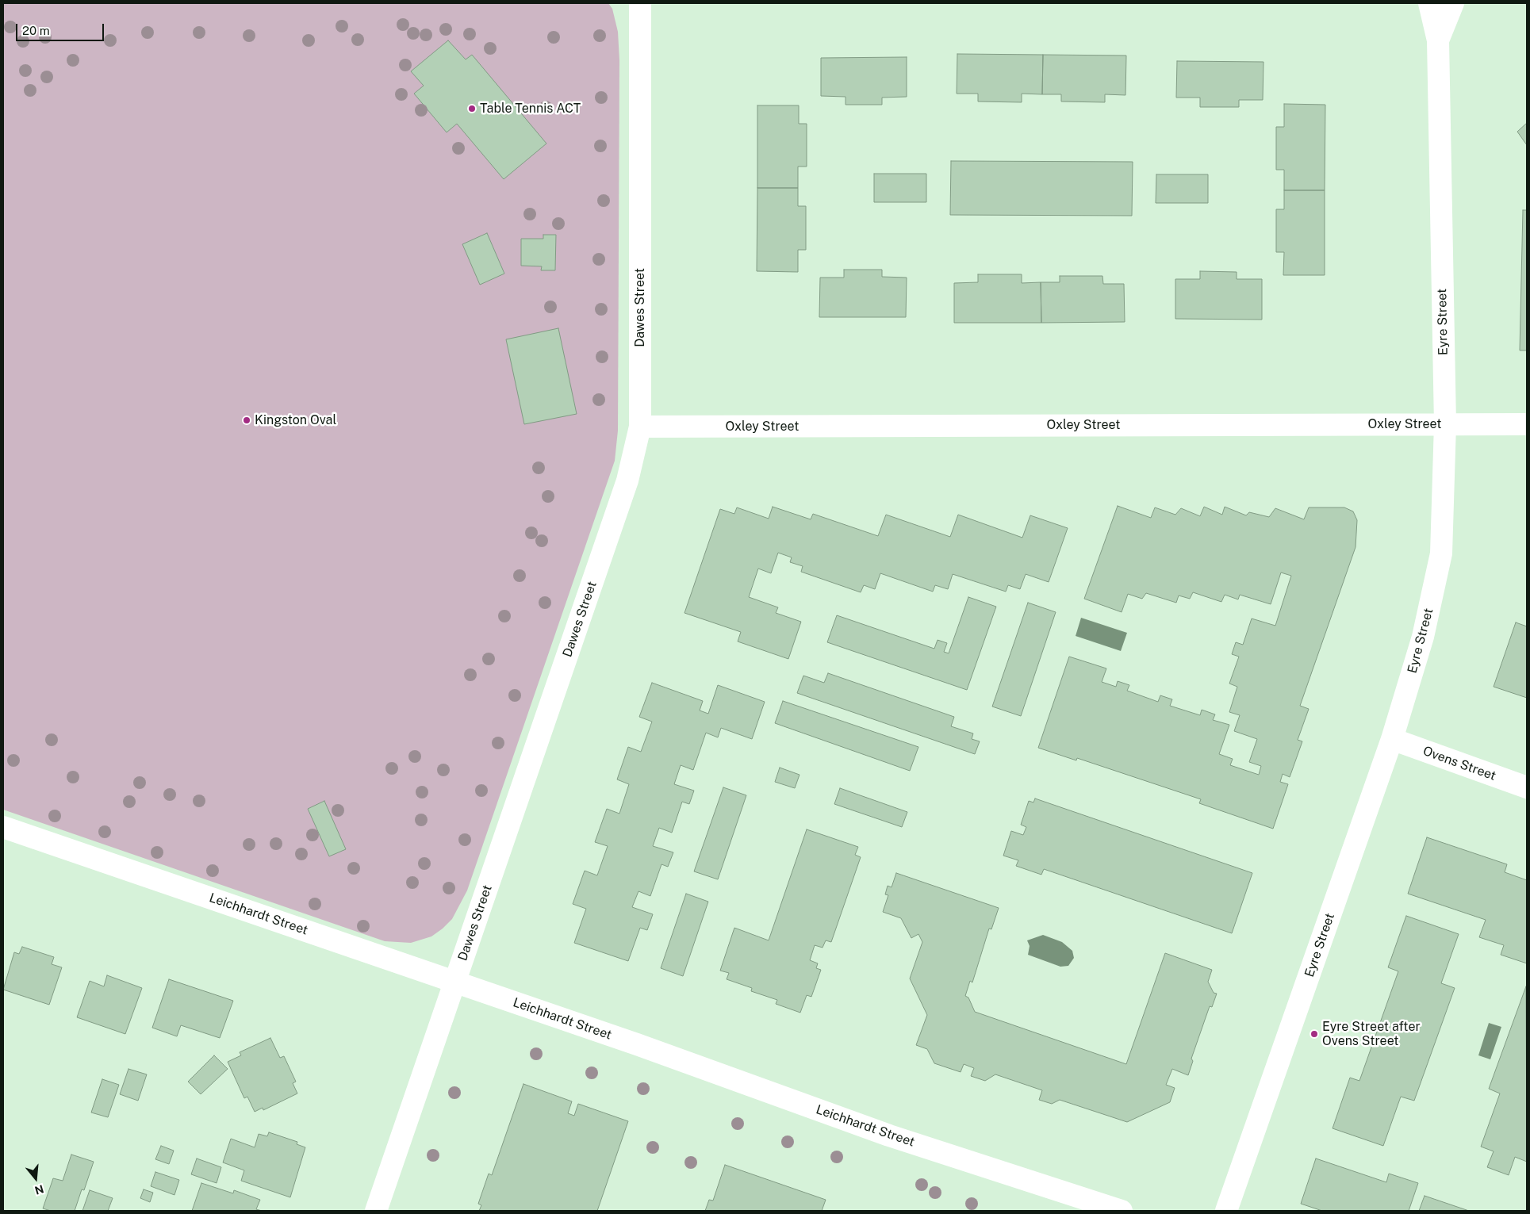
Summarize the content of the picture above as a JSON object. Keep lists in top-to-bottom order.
{
  "streets": {
    "street": [
      "Dawes Street",
      "Eyre Street",
      "Oxley Street",
      "Ovens Street",
      "Leichhardt Street"
    ]
  },
  "crossings": [
    ["Dawes Street", "Oxley Street"],
    ["Dawes Street", "Leichhardt Street"],
    ["Eyre Street", "Oxley Street"],
    ["Eyre Street", "Ovens Street"]
  ],
  "places": ["Table Tennis ACT", "Kingston Oval", "Eyre Street after Ovens Street"],
  "scale_bar": "20 m",
  "north": "bottom"
}
